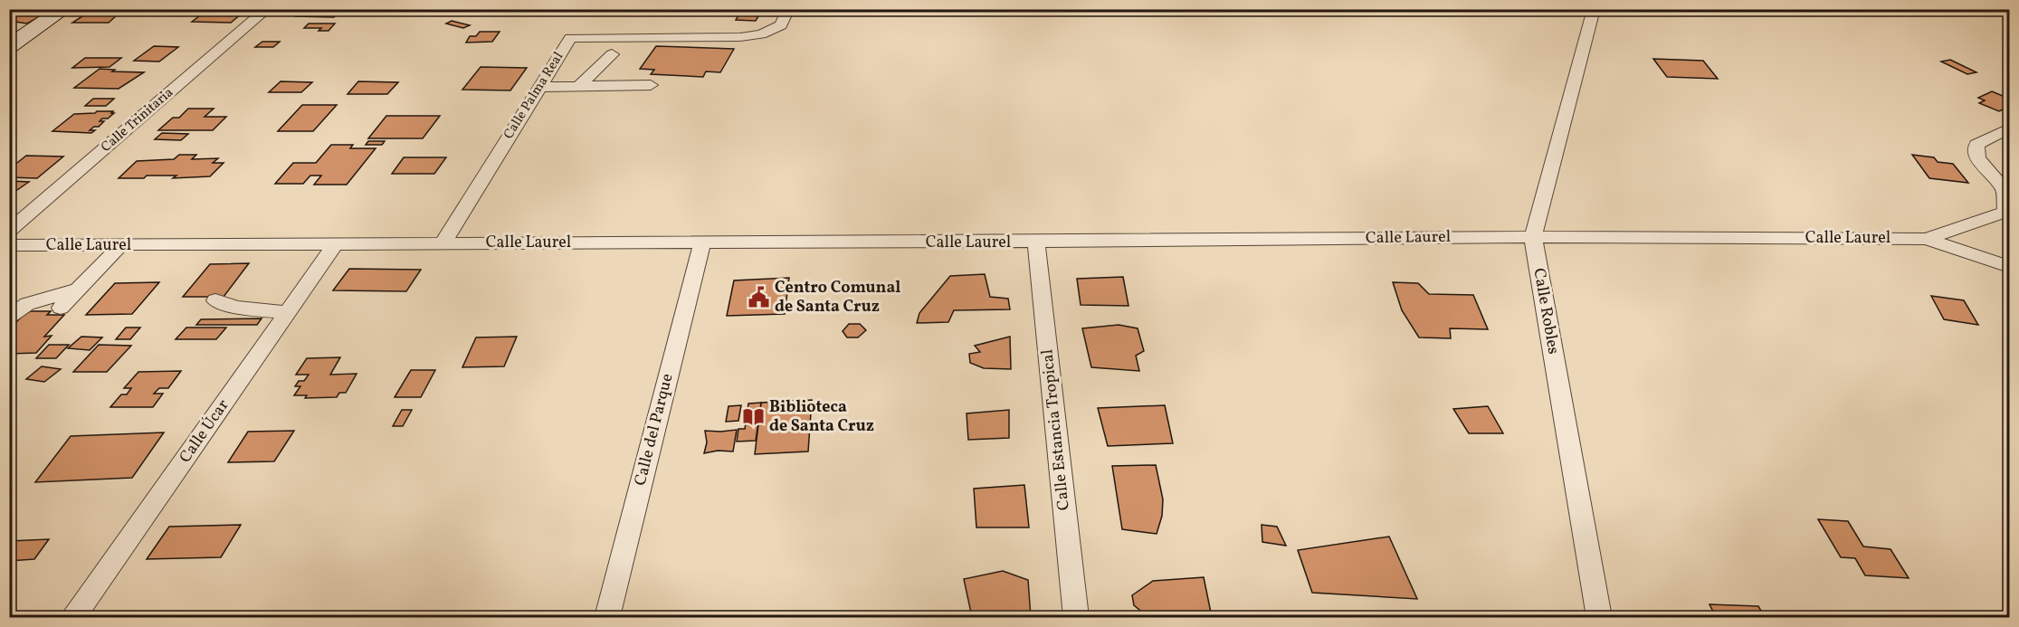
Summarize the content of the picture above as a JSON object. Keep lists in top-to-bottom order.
{
  "streets": {
    "street": [
      "Calle Palma Real",
      "Calle Trinitaria",
      "Calle Laurel",
      "Calle Robles",
      "Calle del Parque",
      "Calle Estancia Tropical",
      "Calle Úcar"
    ]
  },
  "crossings": [
    ["Calle Palma Real", "Calle Laurel"],
    ["Calle Laurel", "Calle Robles"],
    ["Calle Laurel", "Calle del Parque"],
    ["Calle Laurel", "Calle Estancia Tropical"],
    ["Calle Laurel", "Calle Úcar"]
  ],
  "places": {
    "public building": ["Centro Comunal de Santa Cruz"],
    "library": ["Biblioteca de Santa Cruz"]
  }
}
